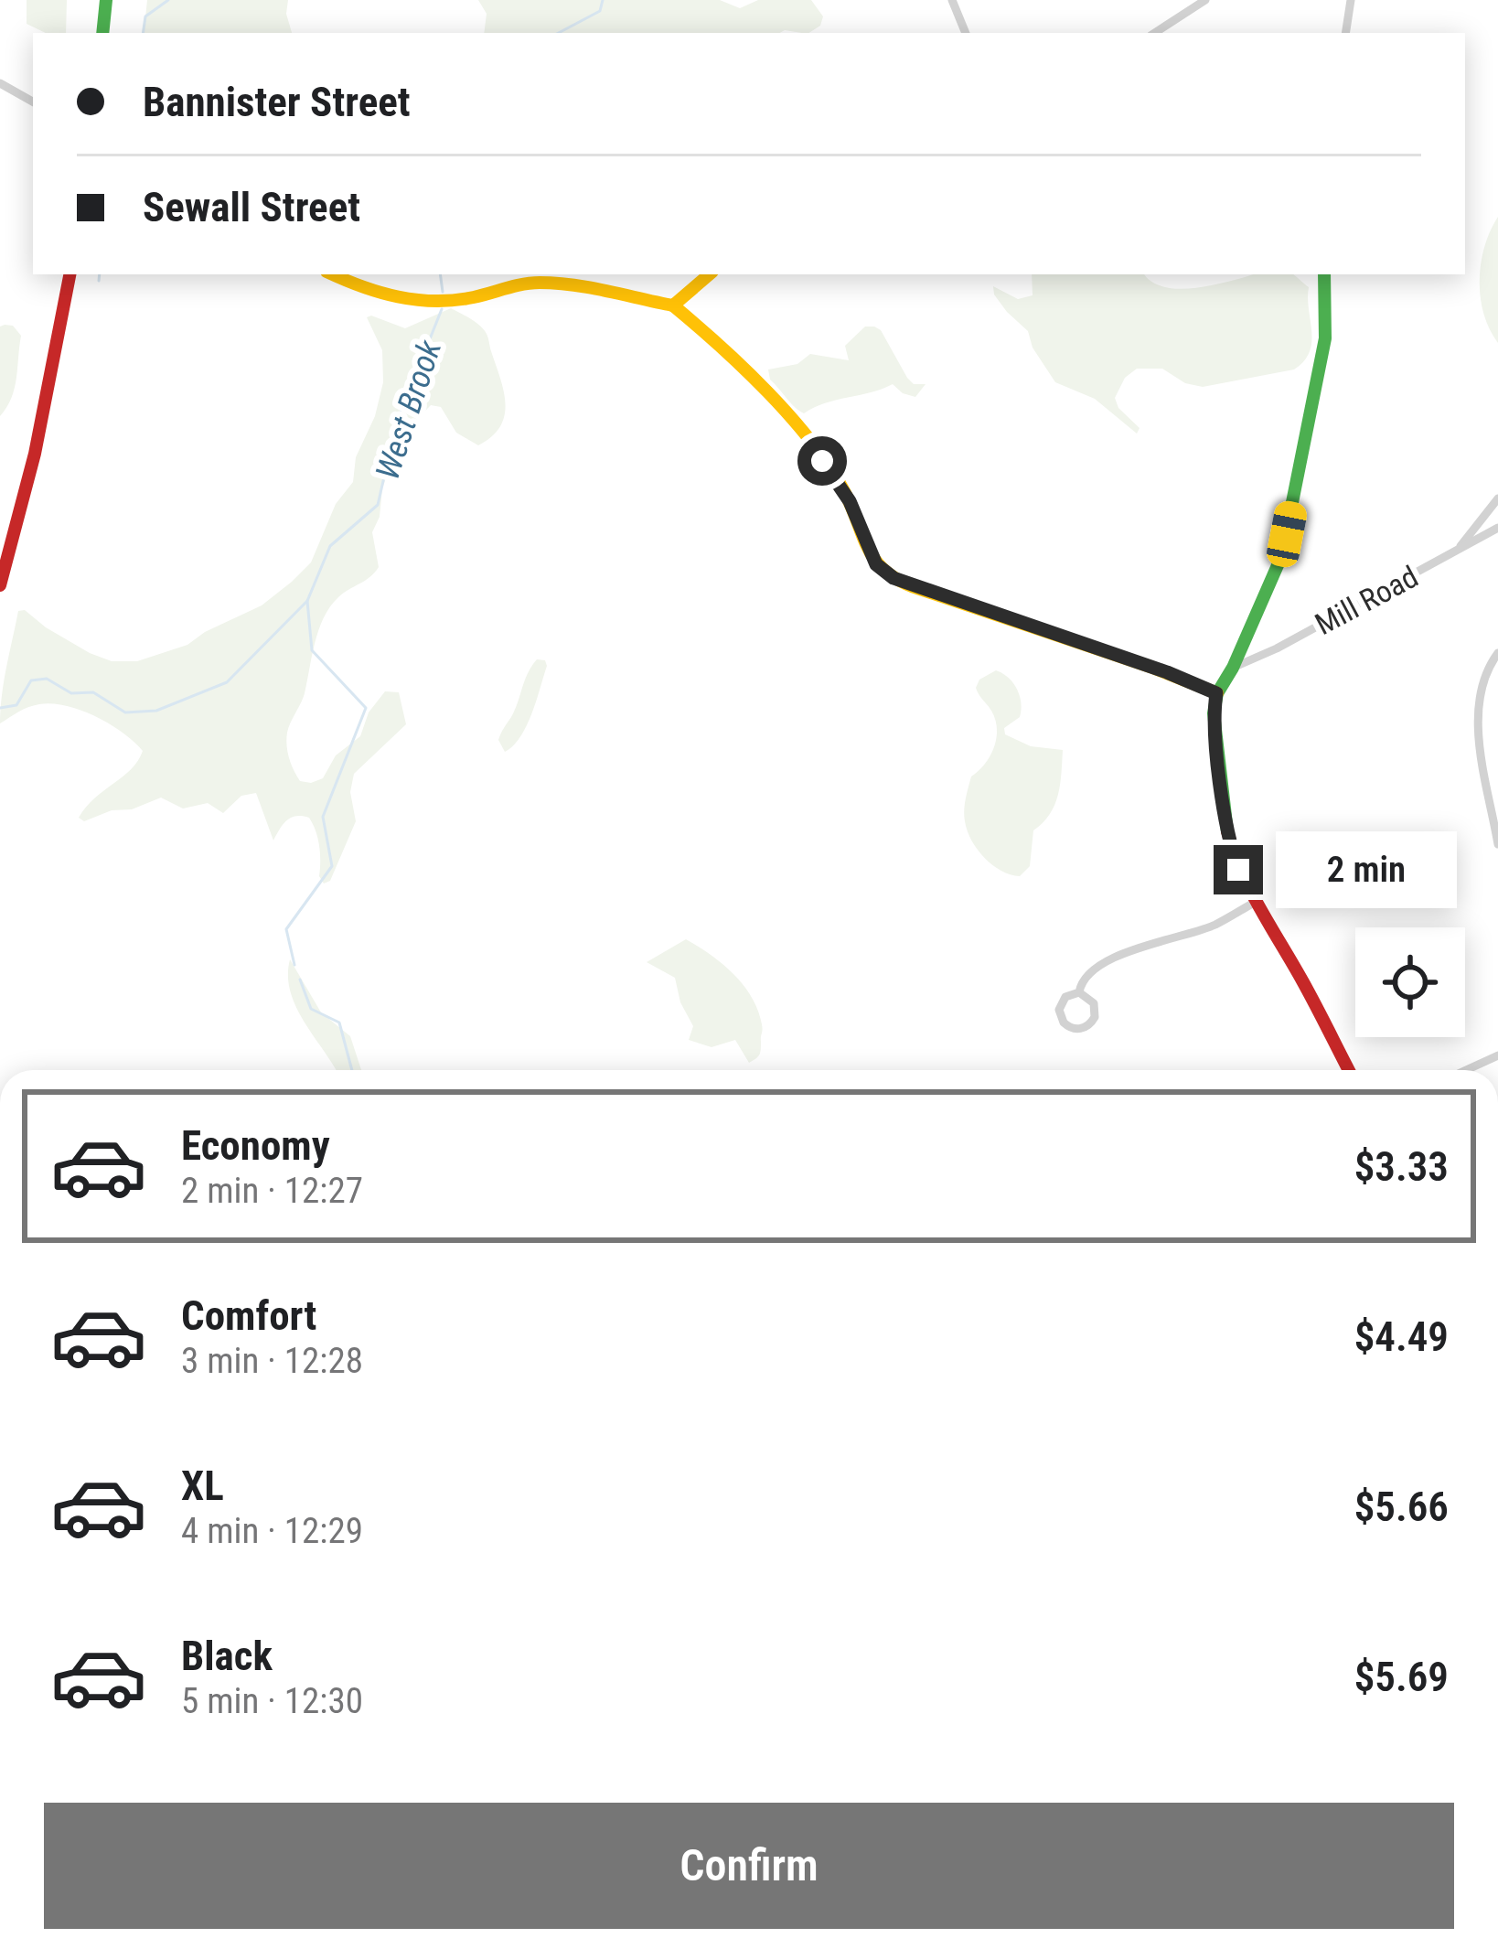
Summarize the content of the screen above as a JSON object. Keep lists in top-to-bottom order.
{
  "streets": {
    "street": ["Mill Road"]
  },
  "water": ["West Brook"],
  "page": {
    "banner": ["Bannister Street", "Sewall Street"],
    "bubble": "2 min",
    "list": [
      {
        "name": "Economy",
        "note": "2 min · 12:27",
        "value": "$3.33"
      },
      {
        "name": "Comfort",
        "note": "3 min · 12:28",
        "value": "$4.49"
      },
      {
        "name": "XL",
        "note": "4 min · 12:29",
        "value": "$5.66"
      },
      {
        "name": "Black",
        "note": "5 min · 12:30",
        "value": "$5.69"
      }
    ],
    "buttons": "Confirm"
  }
}
